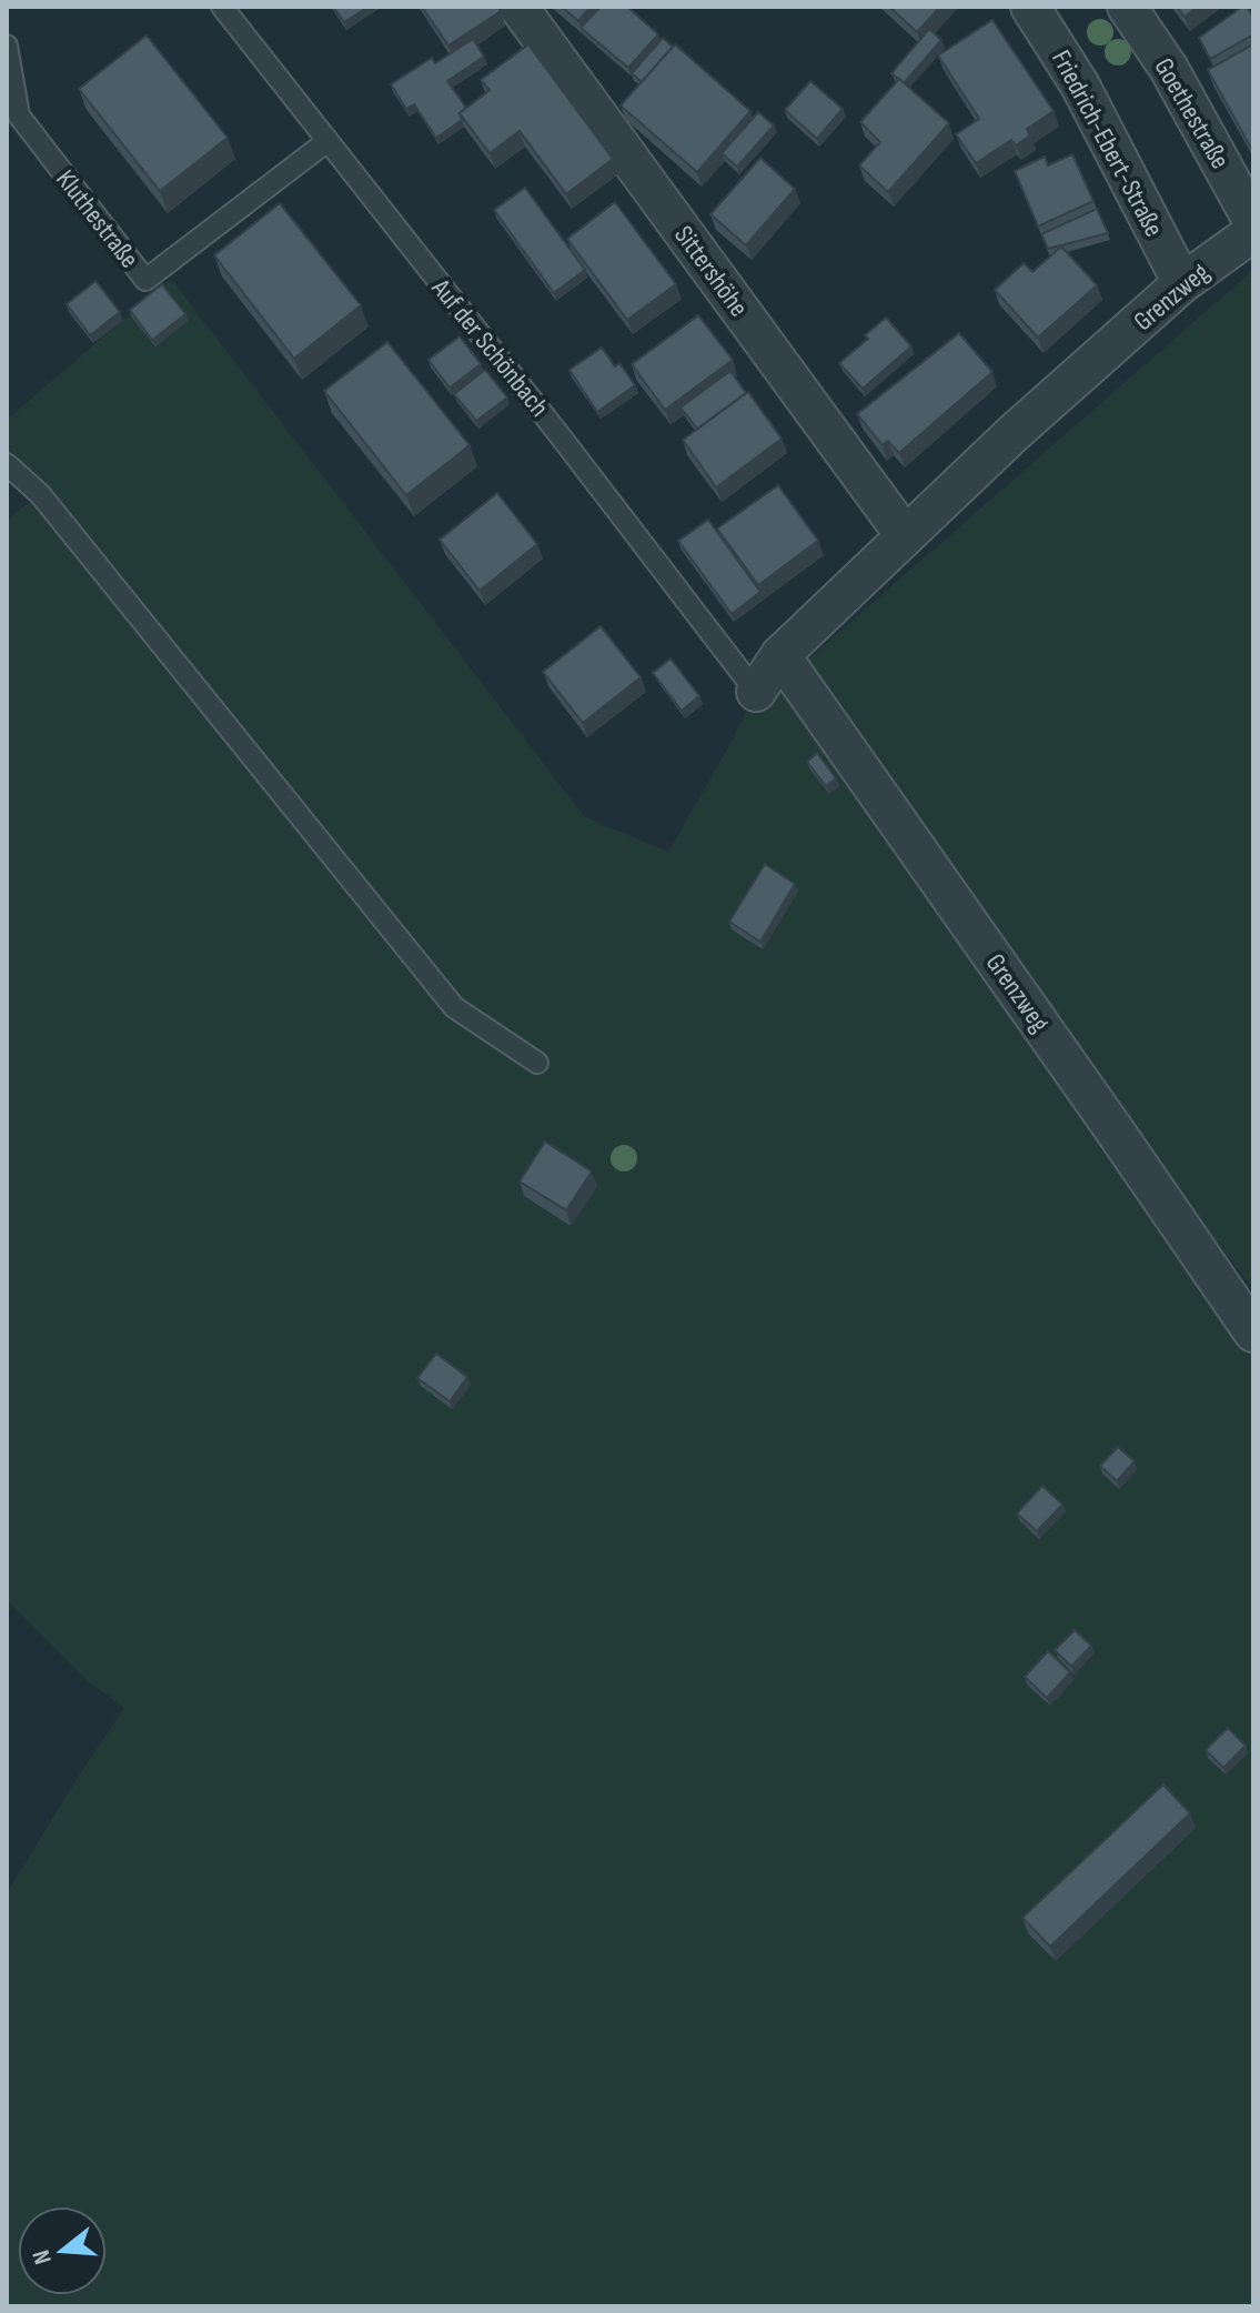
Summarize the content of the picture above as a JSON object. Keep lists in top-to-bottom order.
{
  "streets": {
    "street": [
      "Goethestraße",
      "Friedrich-Ebert-Straße",
      "Sittershöhe",
      "Grenzweg"
    ],
    "lane": ["Kluthestraße", "Auf der Schönbach"]
  },
  "crossings": [
    ["Friedrich-Ebert-Straße", "Grenzweg"],
    ["Kluthestraße", "Auf der Schönbach"],
    ["Sittershöhe", "Grenzweg"],
    ["Grenzweg", "Auf der Schönbach"]
  ],
  "north": "left"
}
